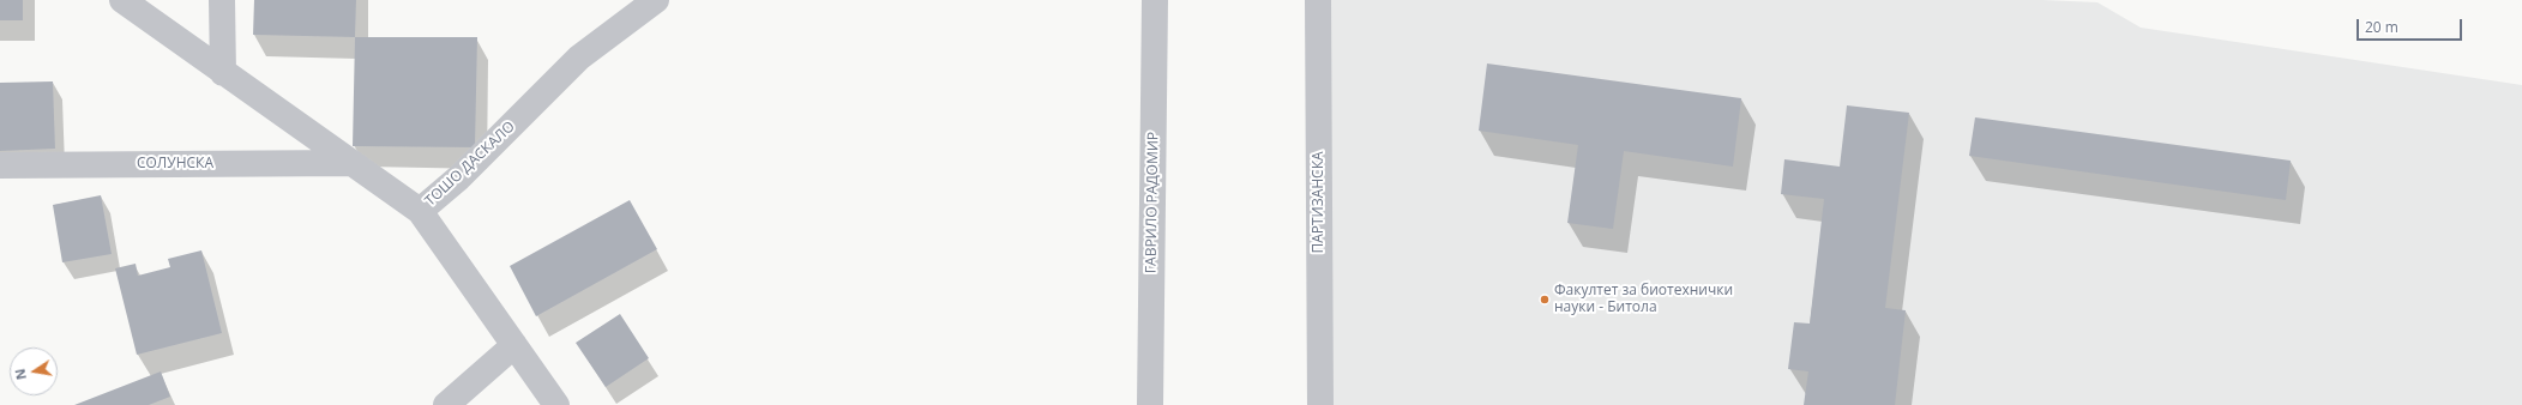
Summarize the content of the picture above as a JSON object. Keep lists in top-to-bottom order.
{
  "streets": {
    "street": [
      "СОЛУНСКА",
      "ТОШО ДАСКАЛО",
      "ГАВРИЛО РАДОМИР",
      "ПАРТИЗАНСКА"
    ]
  },
  "places": ["Факултет за биотехнички науки - Битола"],
  "scale_bar": "20 m",
  "north": "left"
}
